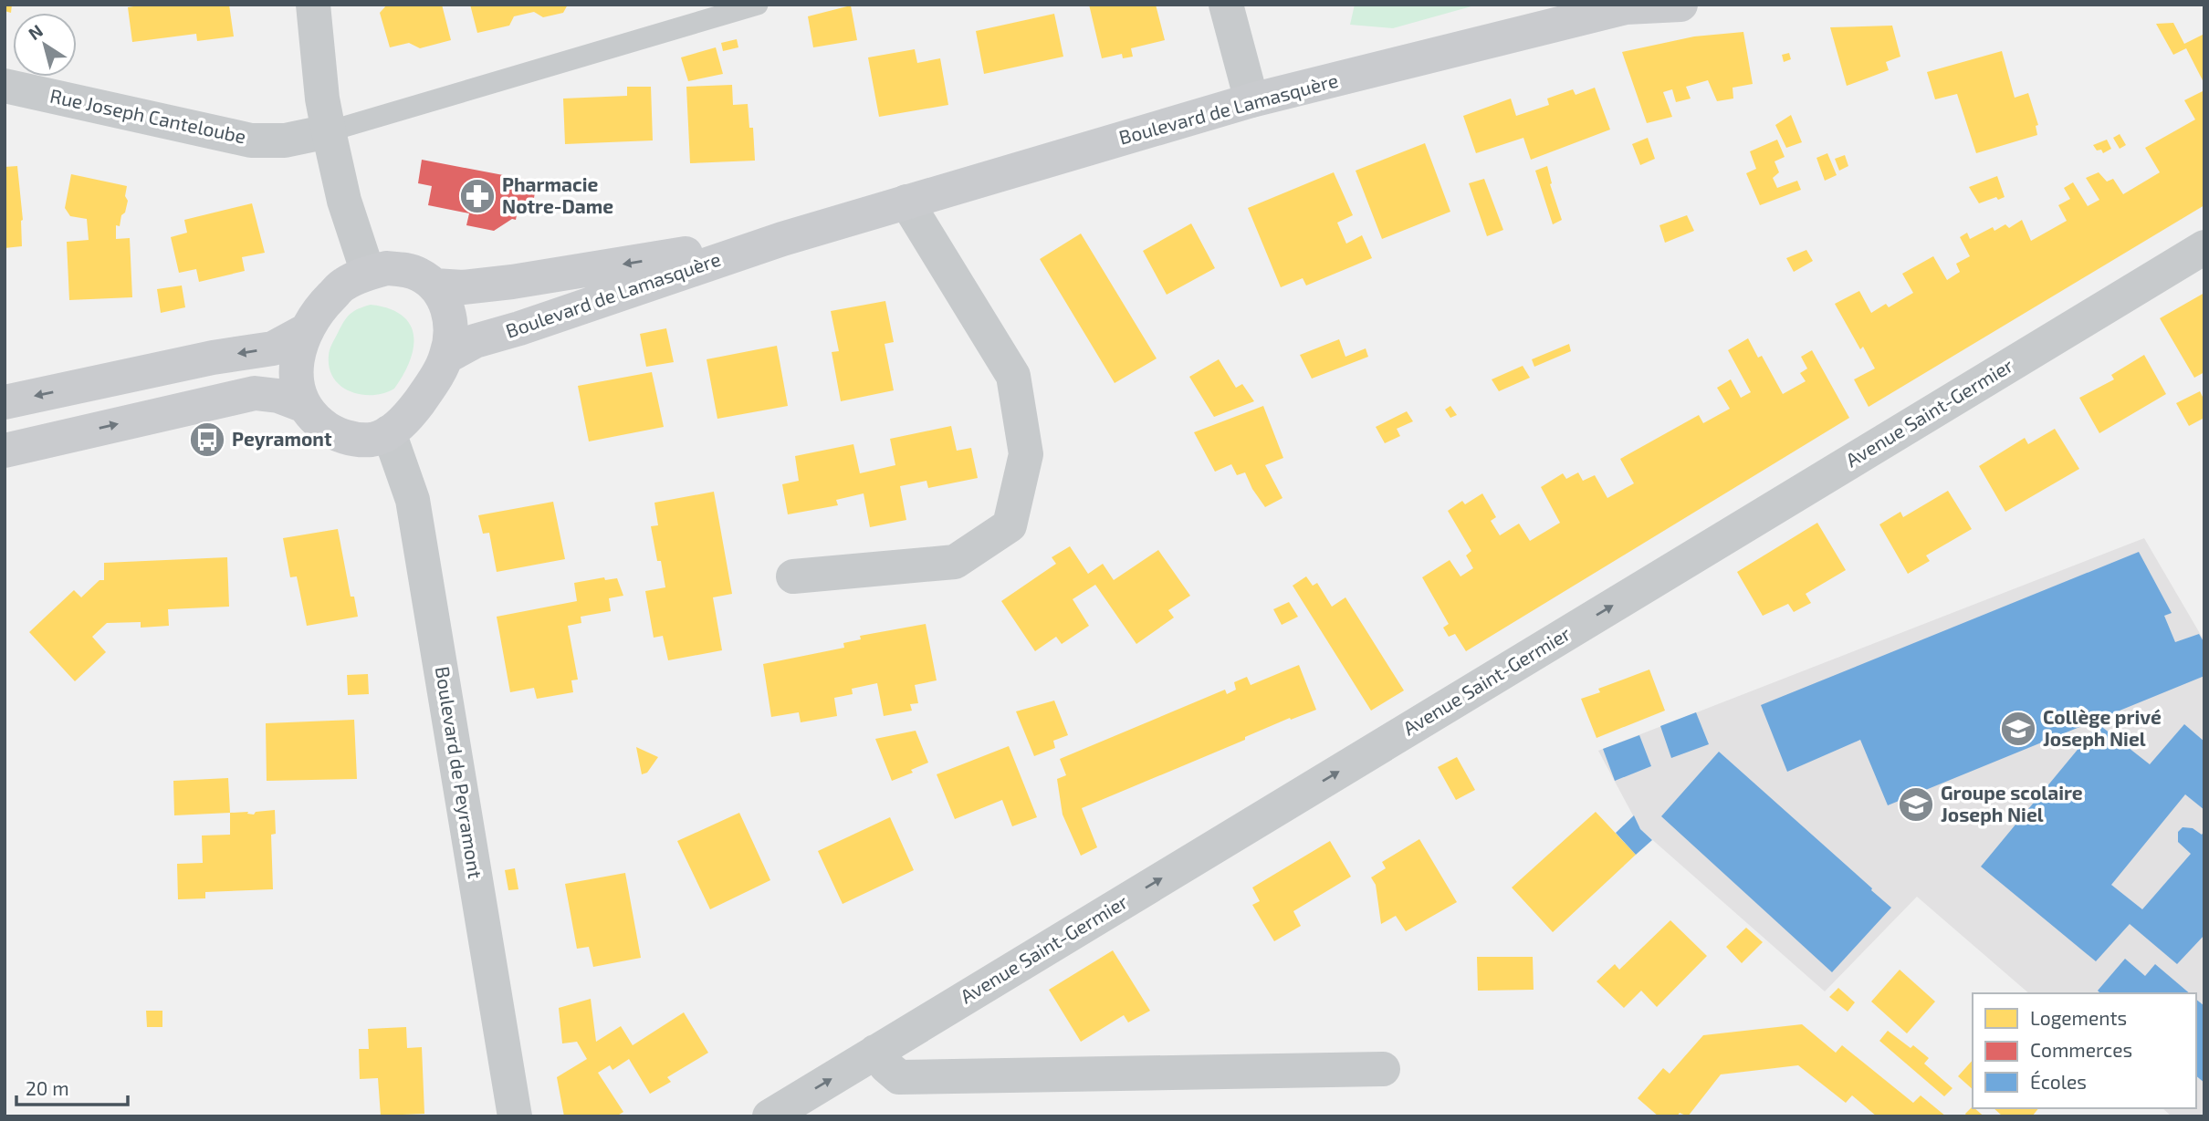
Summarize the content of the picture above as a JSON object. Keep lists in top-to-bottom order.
{
  "streets": {
    "main road": ["Boulevard de Lamasquère"],
    "street": ["Rue Joseph Canteloube", "Avenue Saint-Germier", "Boulevard de Peyramont"]
  },
  "crossings": [
    ["Boulevard de Lamasquère", "Boulevard de Peyramont"]
  ],
  "one_way": ["Avenue Saint-Germier"],
  "places": {
    "pharmacy": ["Pharmacie Notre-Dame"],
    "bus stop": ["Peyramont"],
    "school or university": ["Collège privé Joseph Niel", "Groupe scolaire Joseph Niel"]
  },
  "legend": ["Logements", "Commerces", "Écoles"],
  "scale_bar": "20 m",
  "north": "top left"
}
